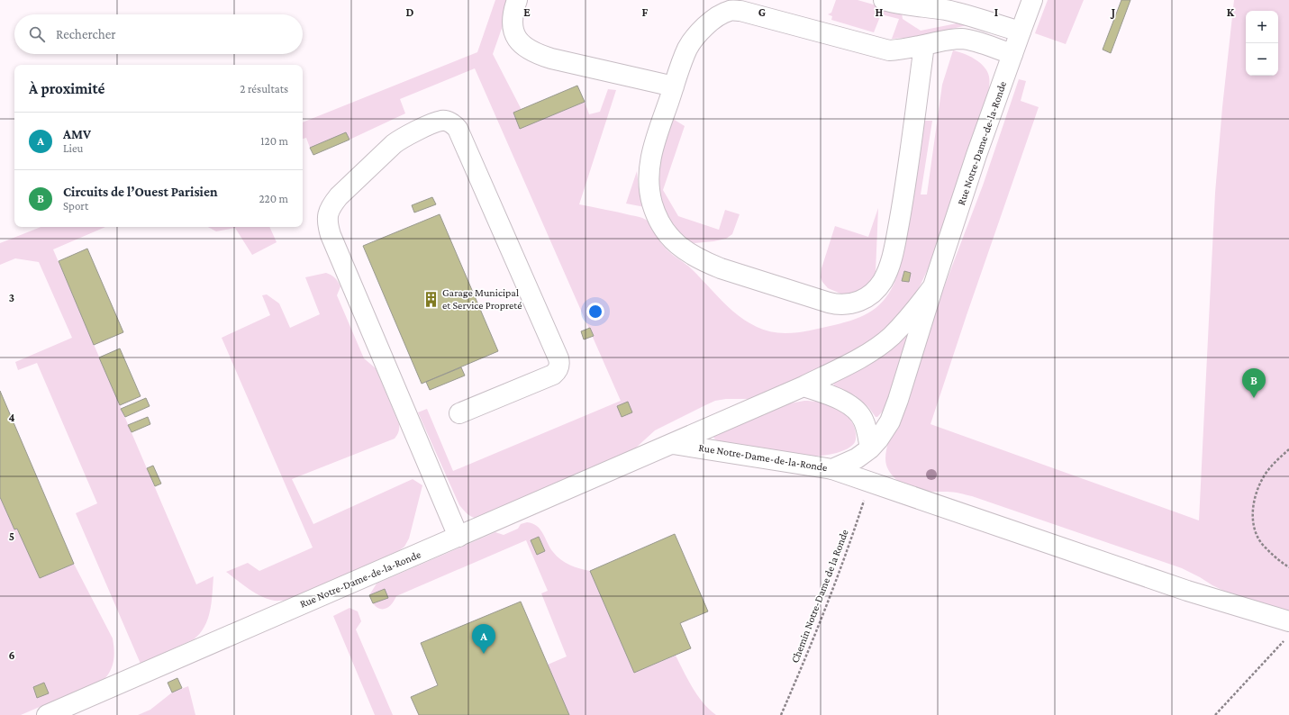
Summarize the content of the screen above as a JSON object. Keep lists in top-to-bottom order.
{
  "streets": {
    "main road": ["Rue Notre-Dame-de-la-Ronde"],
    "path": ["Chemin Notre-Dame de la Ronde"]
  },
  "places": {
    "building": ["Garage Municipal et Service Propreté"]
  },
  "page": {
    "map_buttons": ["+", "−"],
    "search": "Rechercher",
    "heading": ["À proximité", "2 résultats"],
    "list": [
      {
        "mark": "A",
        "name": "AMV",
        "note": "Lieu",
        "value": "120 m"
      },
      {
        "mark": "B",
        "name": "Circuits de l’Ouest Parisien",
        "note": "Sport",
        "value": "220 m"
      }
    ],
    "pins": ["B", "A"]
  },
  "grid": {
    "columns": [
      "D",
      "E",
      "F",
      "G",
      "H",
      "I",
      "J",
      "K"
    ],
    "rows": [
      "3",
      "4",
      "5",
      "6"
    ]
  }
}
